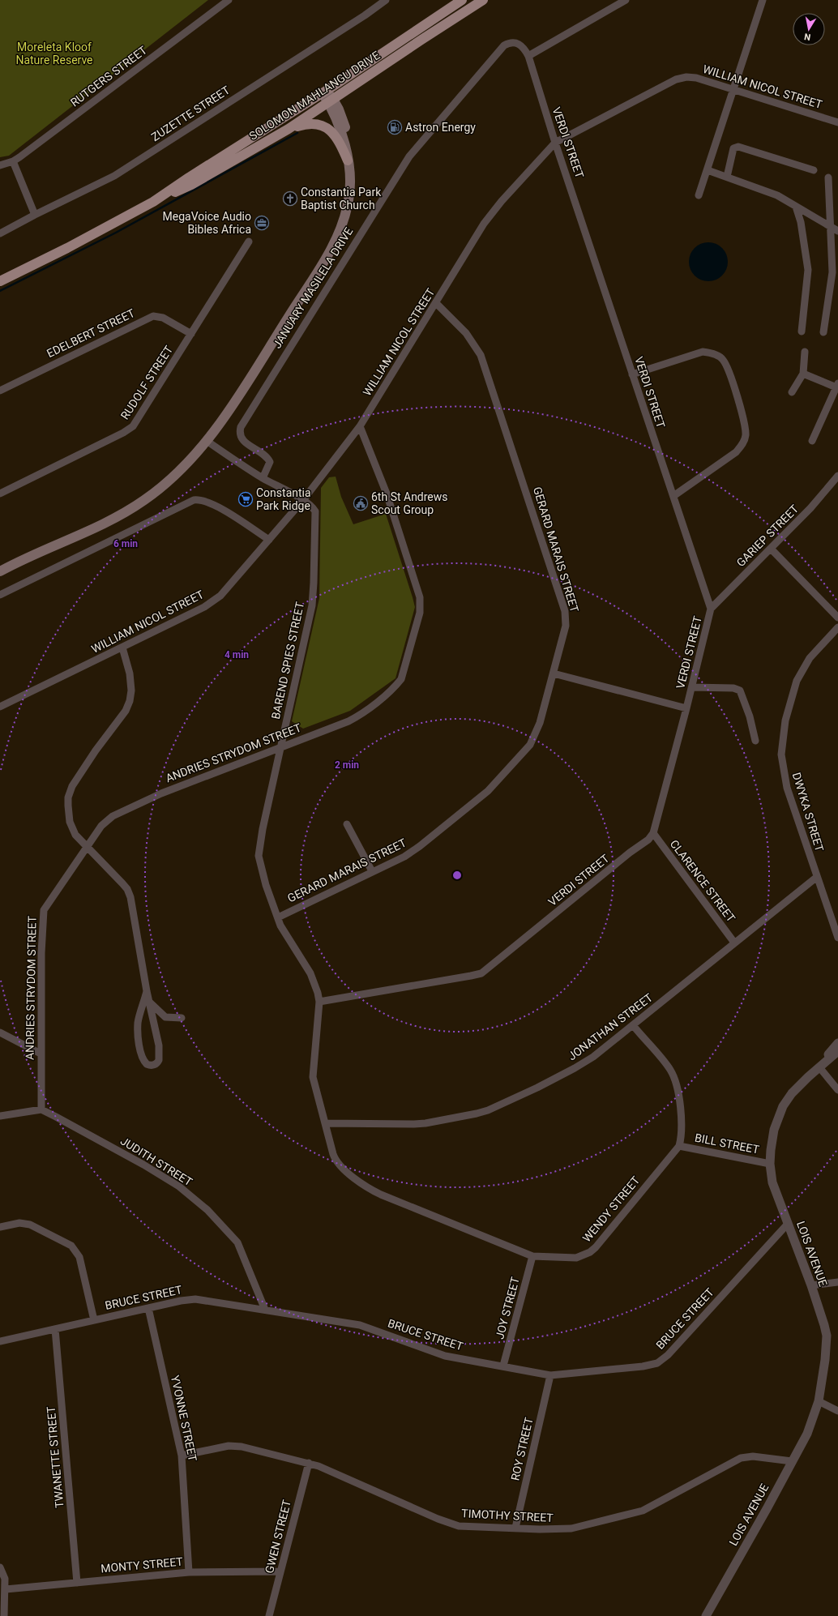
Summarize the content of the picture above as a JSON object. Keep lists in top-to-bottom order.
{
  "streets": {
    "main road": ["SOLOMON MAHLANGU DRIVE", "JANUARY MASILELA DRIVE"],
    "street": [
      "RUTGERS STREET",
      "WILLIAM NICOL STREET",
      "ZUZETTE STREET",
      "VERDI STREET",
      "EDELBERT STREET",
      "RUDOLF STREET",
      "GARIEP STREET",
      "GERARD MARAIS STREET",
      "BAREND SPIES STREET",
      "ANDRIES STRYDOM STREET",
      "DWYKA STREET",
      "CLARENCE STREET",
      "JONATHAN STREET",
      "BILL STREET",
      "JUDITH STREET",
      "WENDY STREET",
      "LOIS AVENUE",
      "BRUCE STREET",
      "JOY STREET",
      "YVONNE STREET",
      "ROY STREET",
      "TWANETTE STREET",
      "TIMOTHY STREET",
      "GWEN STREET",
      "MONTY STREET"
    ]
  },
  "crossings": [
    ["WILLIAM NICOL STREET", "VERDI STREET"],
    ["WILLIAM NICOL STREET", "GERARD MARAIS STREET"],
    ["WILLIAM NICOL STREET", "BAREND SPIES STREET"],
    ["WILLIAM NICOL STREET", "ANDRIES STRYDOM STREET"],
    ["SOLOMON MAHLANGU DRIVE", "JANUARY MASILELA DRIVE"],
    ["VERDI STREET", "JANUARY MASILELA DRIVE"],
    ["VERDI STREET", "GARIEP STREET"],
    ["VERDI STREET", "BAREND SPIES STREET"],
    ["VERDI STREET", "CLARENCE STREET"],
    ["JANUARY MASILELA DRIVE", "BAREND SPIES STREET"],
    ["EDELBERT STREET", "RUDOLF STREET"],
    ["GERARD MARAIS STREET", "BAREND SPIES STREET"],
    ["BAREND SPIES STREET", "ANDRIES STRYDOM STREET"],
    ["BAREND SPIES STREET", "JONATHAN STREET"],
    ["BAREND SPIES STREET", "WENDY STREET"],
    ["ANDRIES STRYDOM STREET", "JUDITH STREET"],
    ["DWYKA STREET", "JONATHAN STREET"],
    ["CLARENCE STREET", "JONATHAN STREET"],
    ["JONATHAN STREET", "WENDY STREET"],
    ["BILL STREET", "WENDY STREET"],
    ["BILL STREET", "LOIS AVENUE"],
    ["JUDITH STREET", "BRUCE STREET"],
    ["WENDY STREET", "JOY STREET"],
    ["LOIS AVENUE", "BRUCE STREET"],
    ["LOIS AVENUE", "TIMOTHY STREET"],
    ["BRUCE STREET", "JOY STREET"],
    ["BRUCE STREET", "YVONNE STREET"],
    ["BRUCE STREET", "ROY STREET"],
    ["BRUCE STREET", "TWANETTE STREET"],
    ["YVONNE STREET", "TIMOTHY STREET"],
    ["YVONNE STREET", "MONTY STREET"],
    ["ROY STREET", "TIMOTHY STREET"],
    ["TWANETTE STREET", "MONTY STREET"],
    ["TIMOTHY STREET", "GWEN STREET"],
    ["GWEN STREET", "MONTY STREET"]
  ],
  "parks": ["Moreleta Kloof Nature Reserve"],
  "places": {
    "fuel station": ["Astron Energy"],
    "church": ["Constantia Park Baptist Church"],
    "office": ["MegaVoice Audio Bibles Africa"],
    "supermarket": ["Constantia Park Ridge"],
    "public building": ["6th St Andrews Scout Group"]
  },
  "north": "bottom",
  "rings": ["6 min", "4 min", "2 min"]
}
